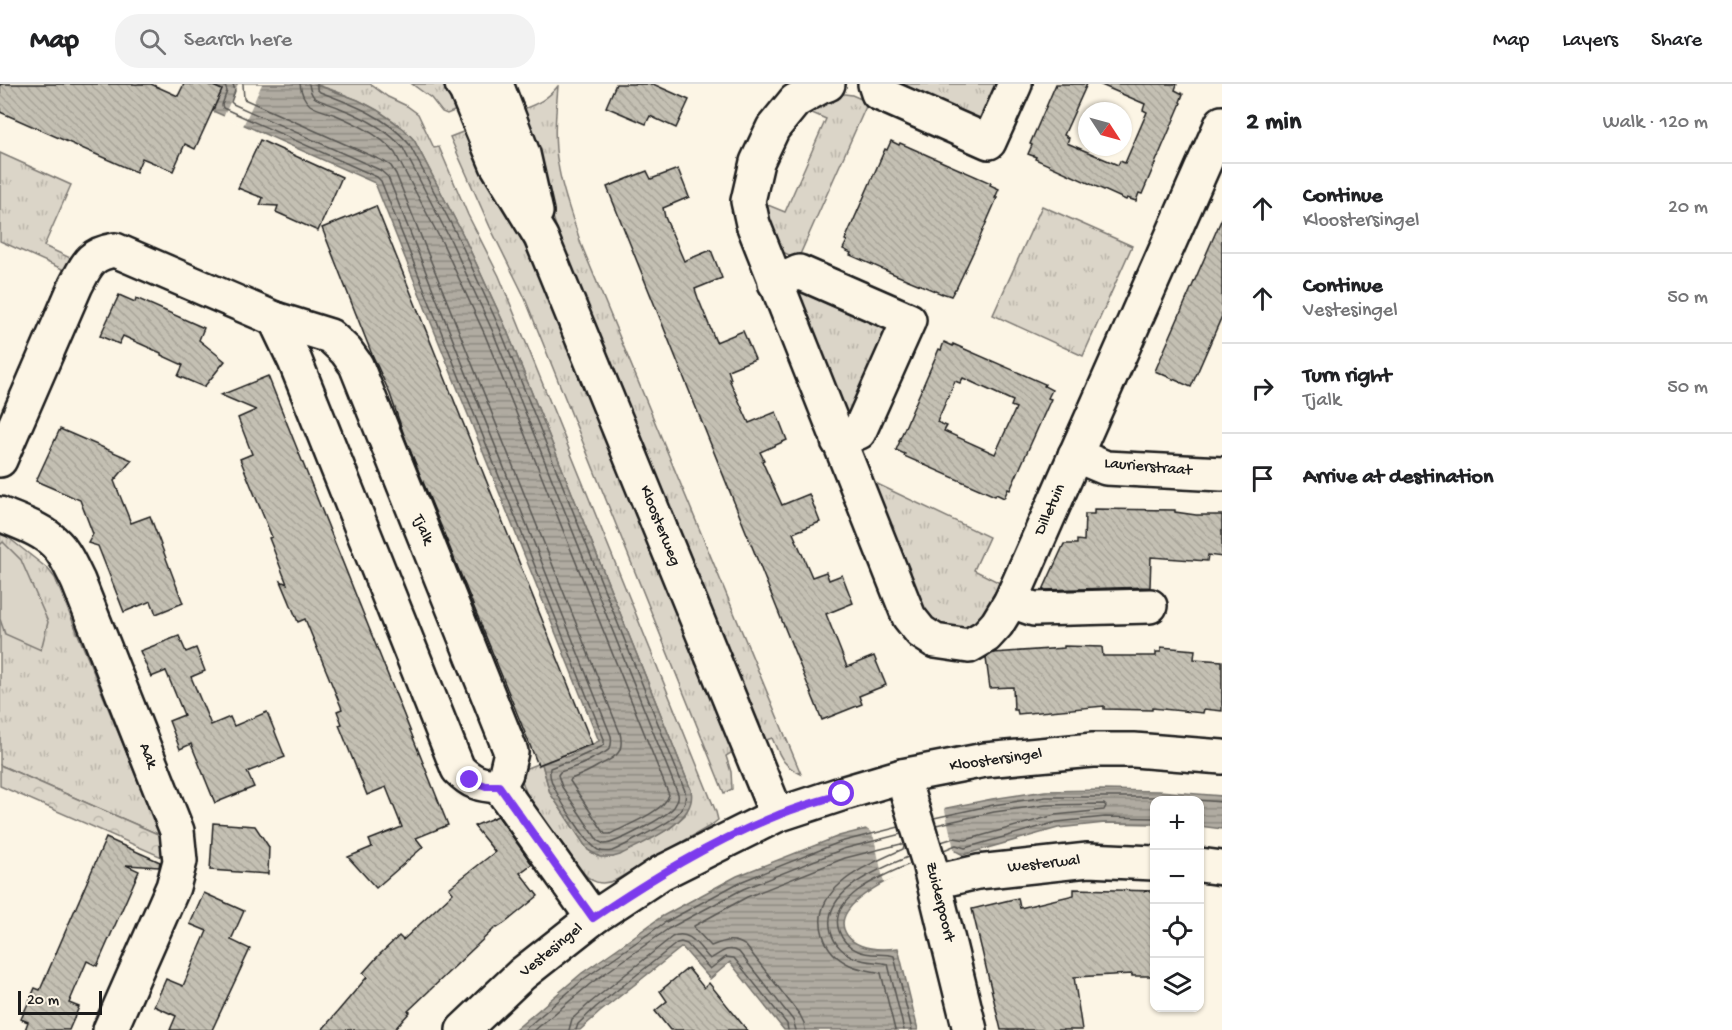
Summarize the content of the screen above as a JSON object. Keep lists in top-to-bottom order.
{
  "streets": {
    "street": [
      "Laurierstraat",
      "Dilletuin",
      "Kloosterweg",
      "Tjalk",
      "Aak",
      "Kloostersingel",
      "Westerwal",
      "Zuiderpoort",
      "Vestesingel"
    ]
  },
  "crossings": [
    ["Laurierstraat", "Dilletuin"],
    ["Kloosterweg", "Kloostersingel"],
    ["Kloosterweg", "Vestesingel"],
    ["Kloostersingel", "Zuiderpoort"],
    ["Kloostersingel", "Vestesingel"],
    ["Westerwal", "Zuiderpoort"]
  ],
  "scale_bar": "20 m",
  "north": "bottom right",
  "page": {
    "header": "Map",
    "search": "Search here",
    "nav": ["Map", "Layers", "Share"],
    "heading": ["2 min", "Walk · 120 m"],
    "list": [
      ["Continue", "Kloostersingel", "20 m"],
      ["Continue", "Vestesingel", "50 m"],
      ["Turn right", "Tjalk", "50 m"],
      "Arrive at destination"
    ],
    "map_buttons": ["+", "−"],
    "scale": "20 m"
  }
}
